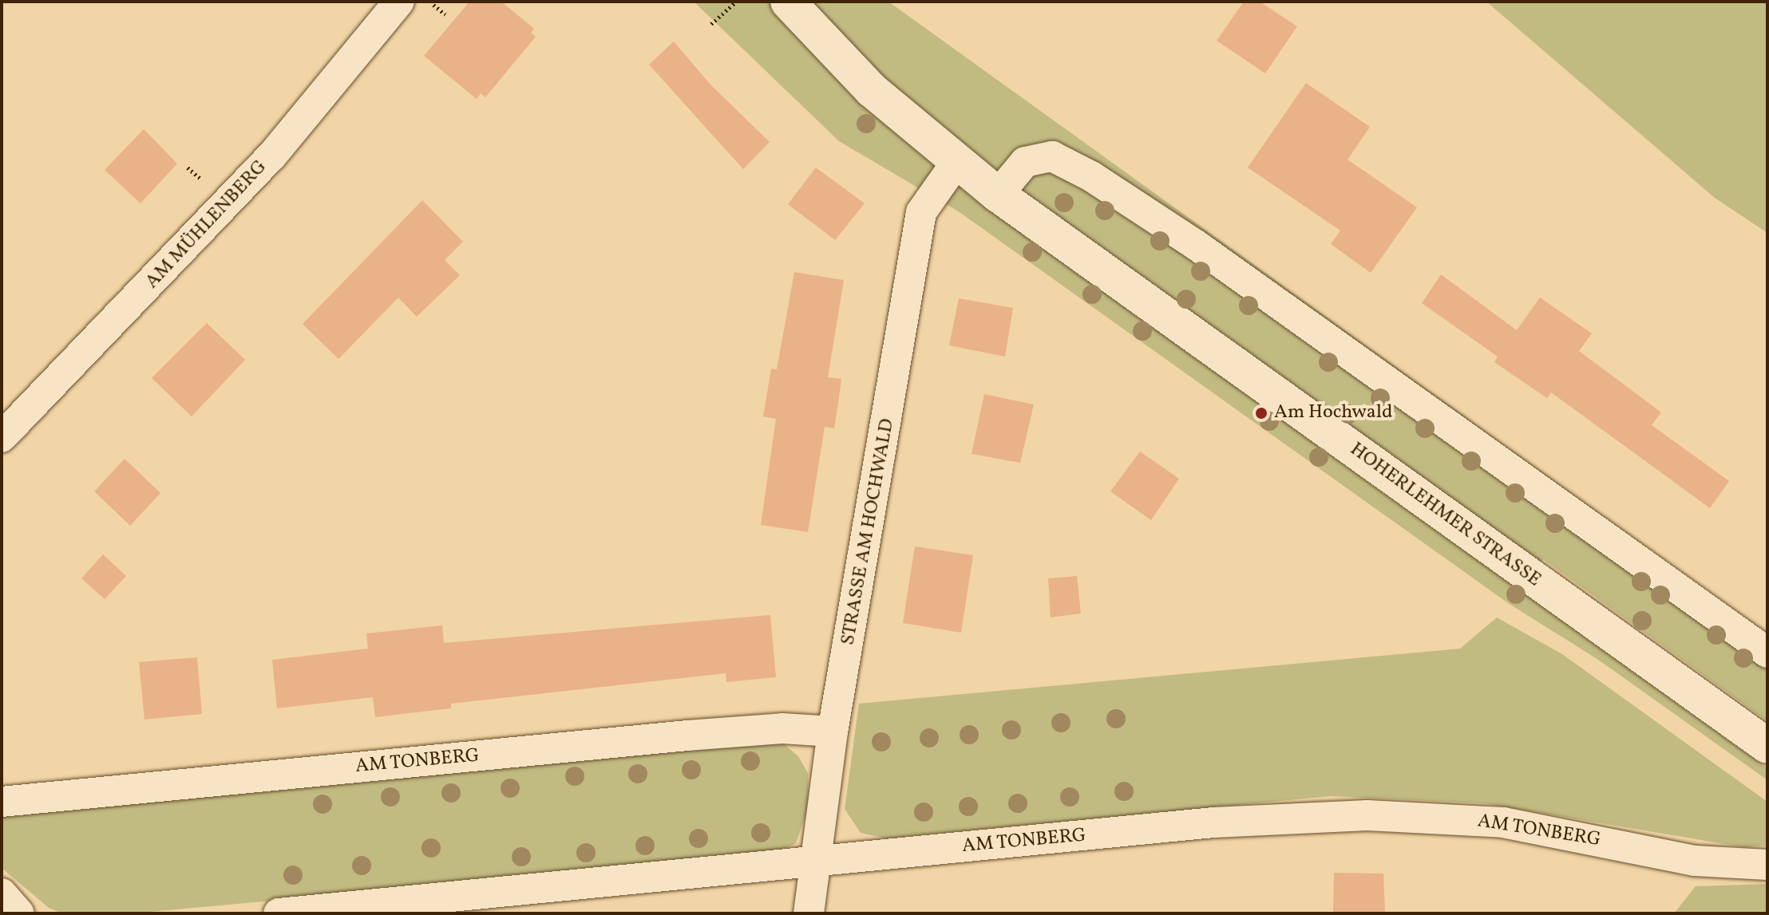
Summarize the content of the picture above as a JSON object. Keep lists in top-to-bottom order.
{
  "streets": {
    "street": [
      "AM MÜHLENBERG",
      "HOHERLEHMER STRASSE",
      "STRASSE AM HOCHWALD",
      "AM TONBERG"
    ]
  },
  "crossings": [
    ["HOHERLEHMER STRASSE", "STRASSE AM HOCHWALD"],
    ["STRASSE AM HOCHWALD", "AM TONBERG"]
  ],
  "places": ["Am Hochwald"]
}
